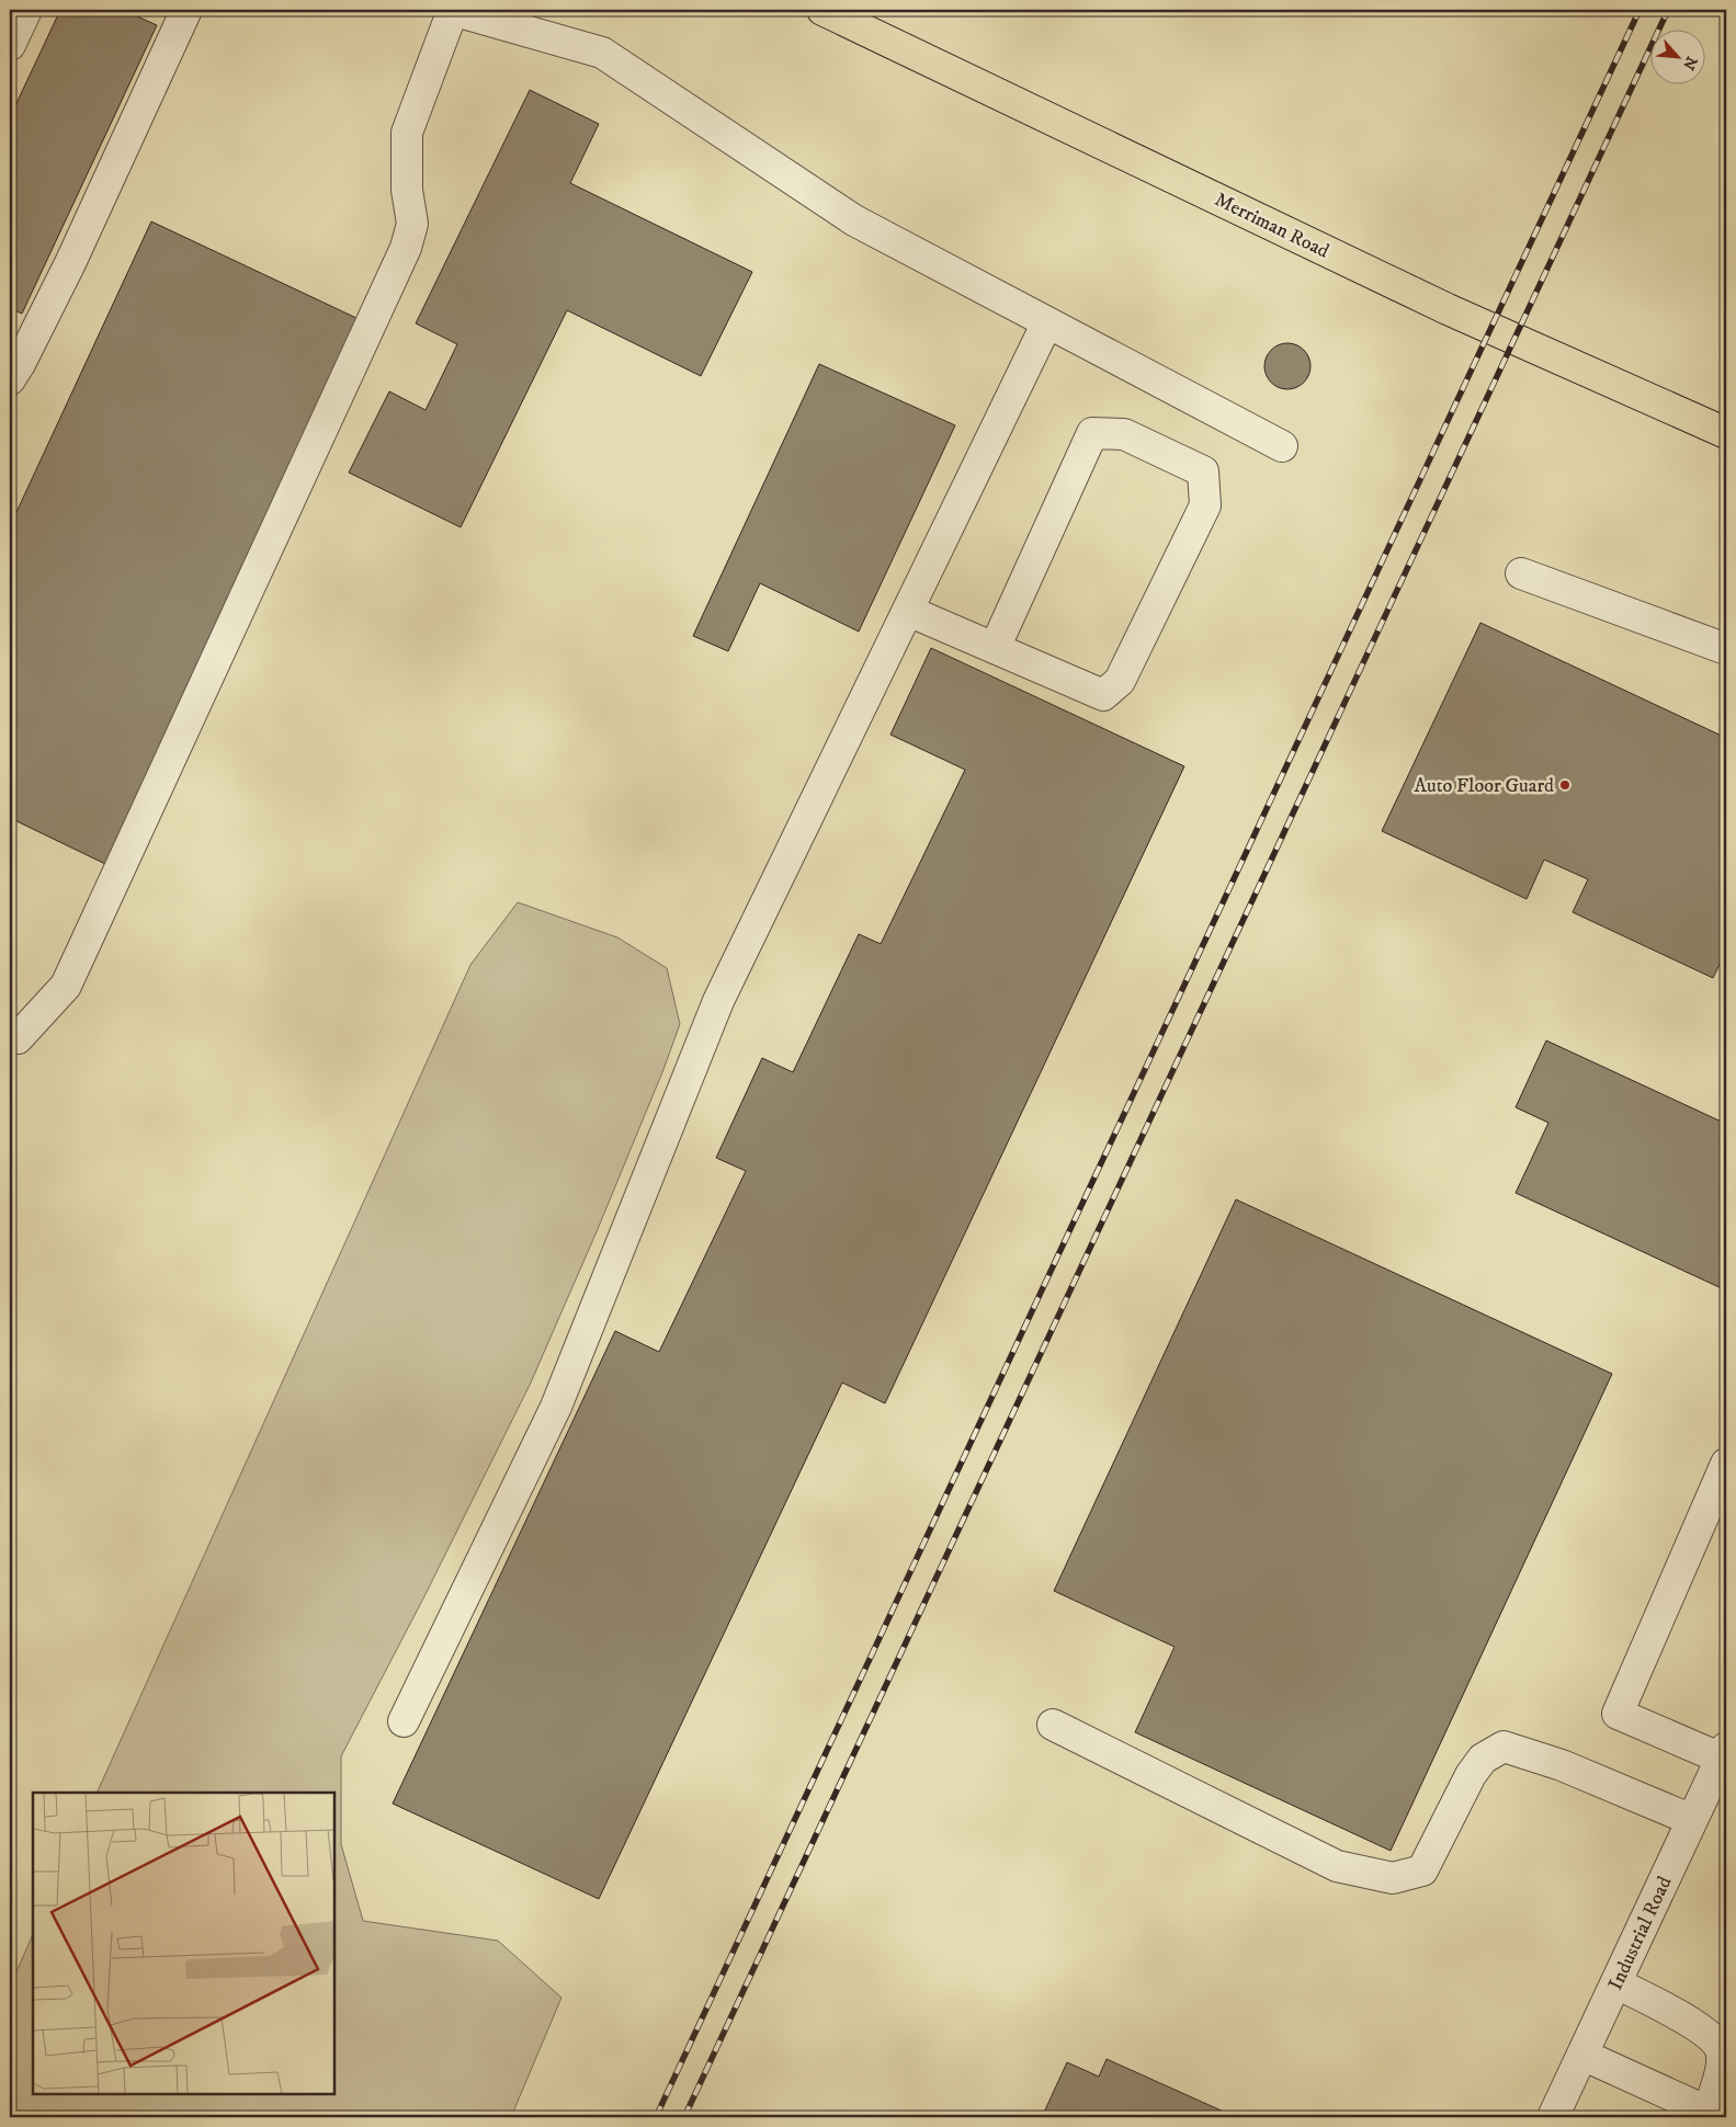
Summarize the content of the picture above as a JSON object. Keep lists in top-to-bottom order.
{
  "streets": {
    "main road": ["Merriman Road"],
    "street": ["Industrial Road"]
  },
  "places": ["Auto Floor Guard"],
  "north": "bottom right"
}
